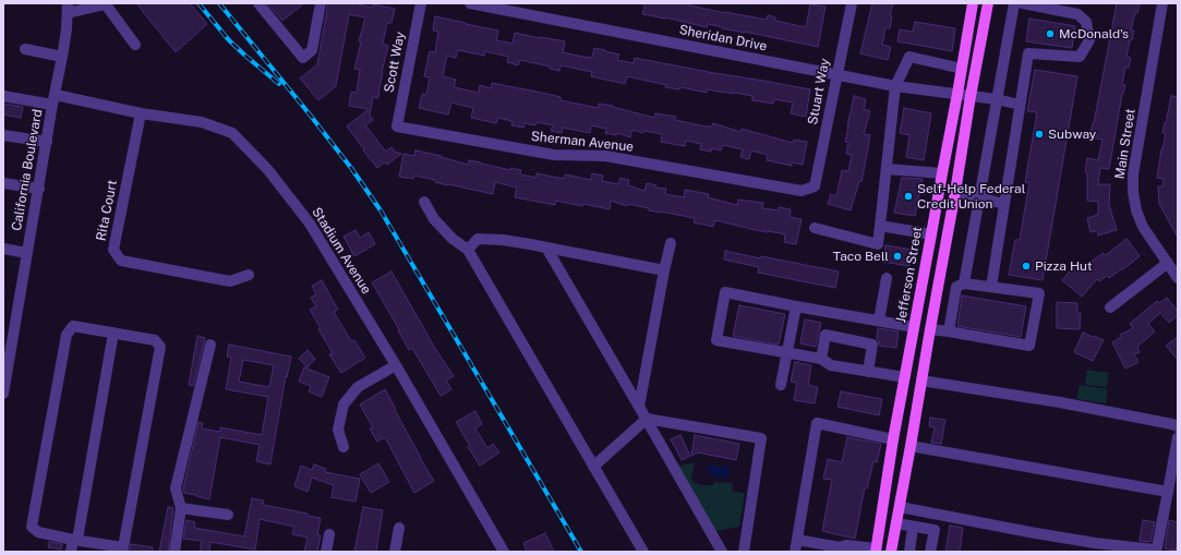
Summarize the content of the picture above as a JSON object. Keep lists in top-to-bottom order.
{
  "streets": {
    "main road": ["Jefferson Street"],
    "street": [
      "Sheridan Drive",
      "Scott Way",
      "Stuart Way",
      "Sherman Avenue",
      "Main Street",
      "California Boulevard",
      "Rita Court",
      "Stadium Avenue"
    ]
  },
  "crossings": [
    ["Sheridan Drive", "Stuart Way"],
    ["Sheridan Drive", "Jefferson Street"],
    ["Scott Way", "Sherman Avenue"],
    ["Stuart Way", "Sherman Avenue"],
    ["California Boulevard", "Stadium Avenue"],
    ["Rita Court", "Stadium Avenue"]
  ],
  "places": [
    "McDonald's",
    "Subway",
    "Self-Help Federal Credit Union",
    "Taco Bell",
    "Pizza Hut"
  ]
}
